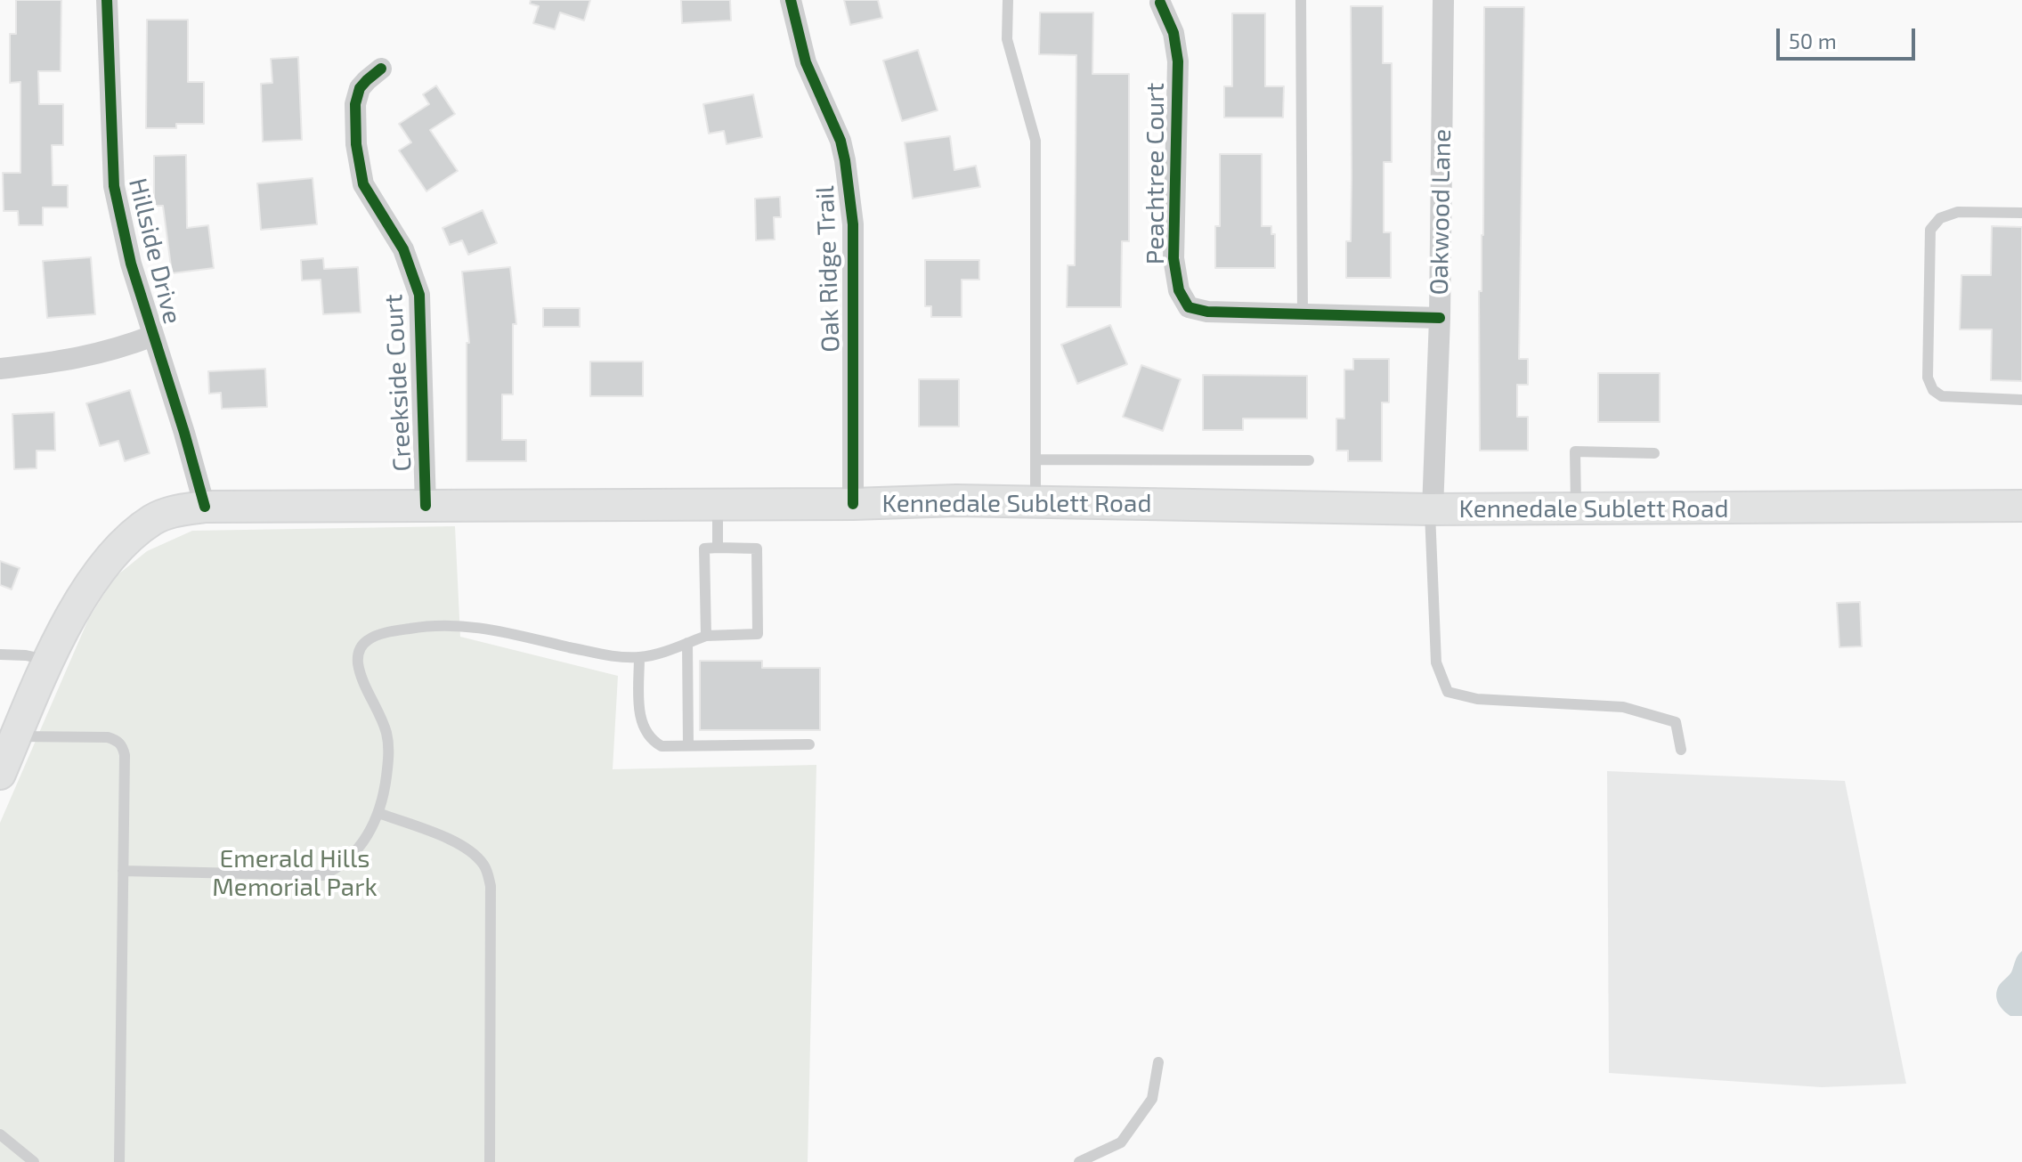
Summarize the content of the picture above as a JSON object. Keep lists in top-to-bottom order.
{
  "streets": {
    "main road": ["Kennedale Sublett Road"],
    "street": [
      "Peachtree Court",
      "Oakwood Lane",
      "Hillside Drive",
      "Oak Ridge Trail",
      "Creekside Court"
    ]
  },
  "crossings": [
    ["Peachtree Court", "Oakwood Lane"],
    ["Oakwood Lane", "Kennedale Sublett Road"],
    ["Hillside Drive", "Kennedale Sublett Road"],
    ["Oak Ridge Trail", "Kennedale Sublett Road"],
    ["Creekside Court", "Kennedale Sublett Road"]
  ],
  "parks": ["Emerald Hills Memorial Park"],
  "scale_bar": "50 m"
}
